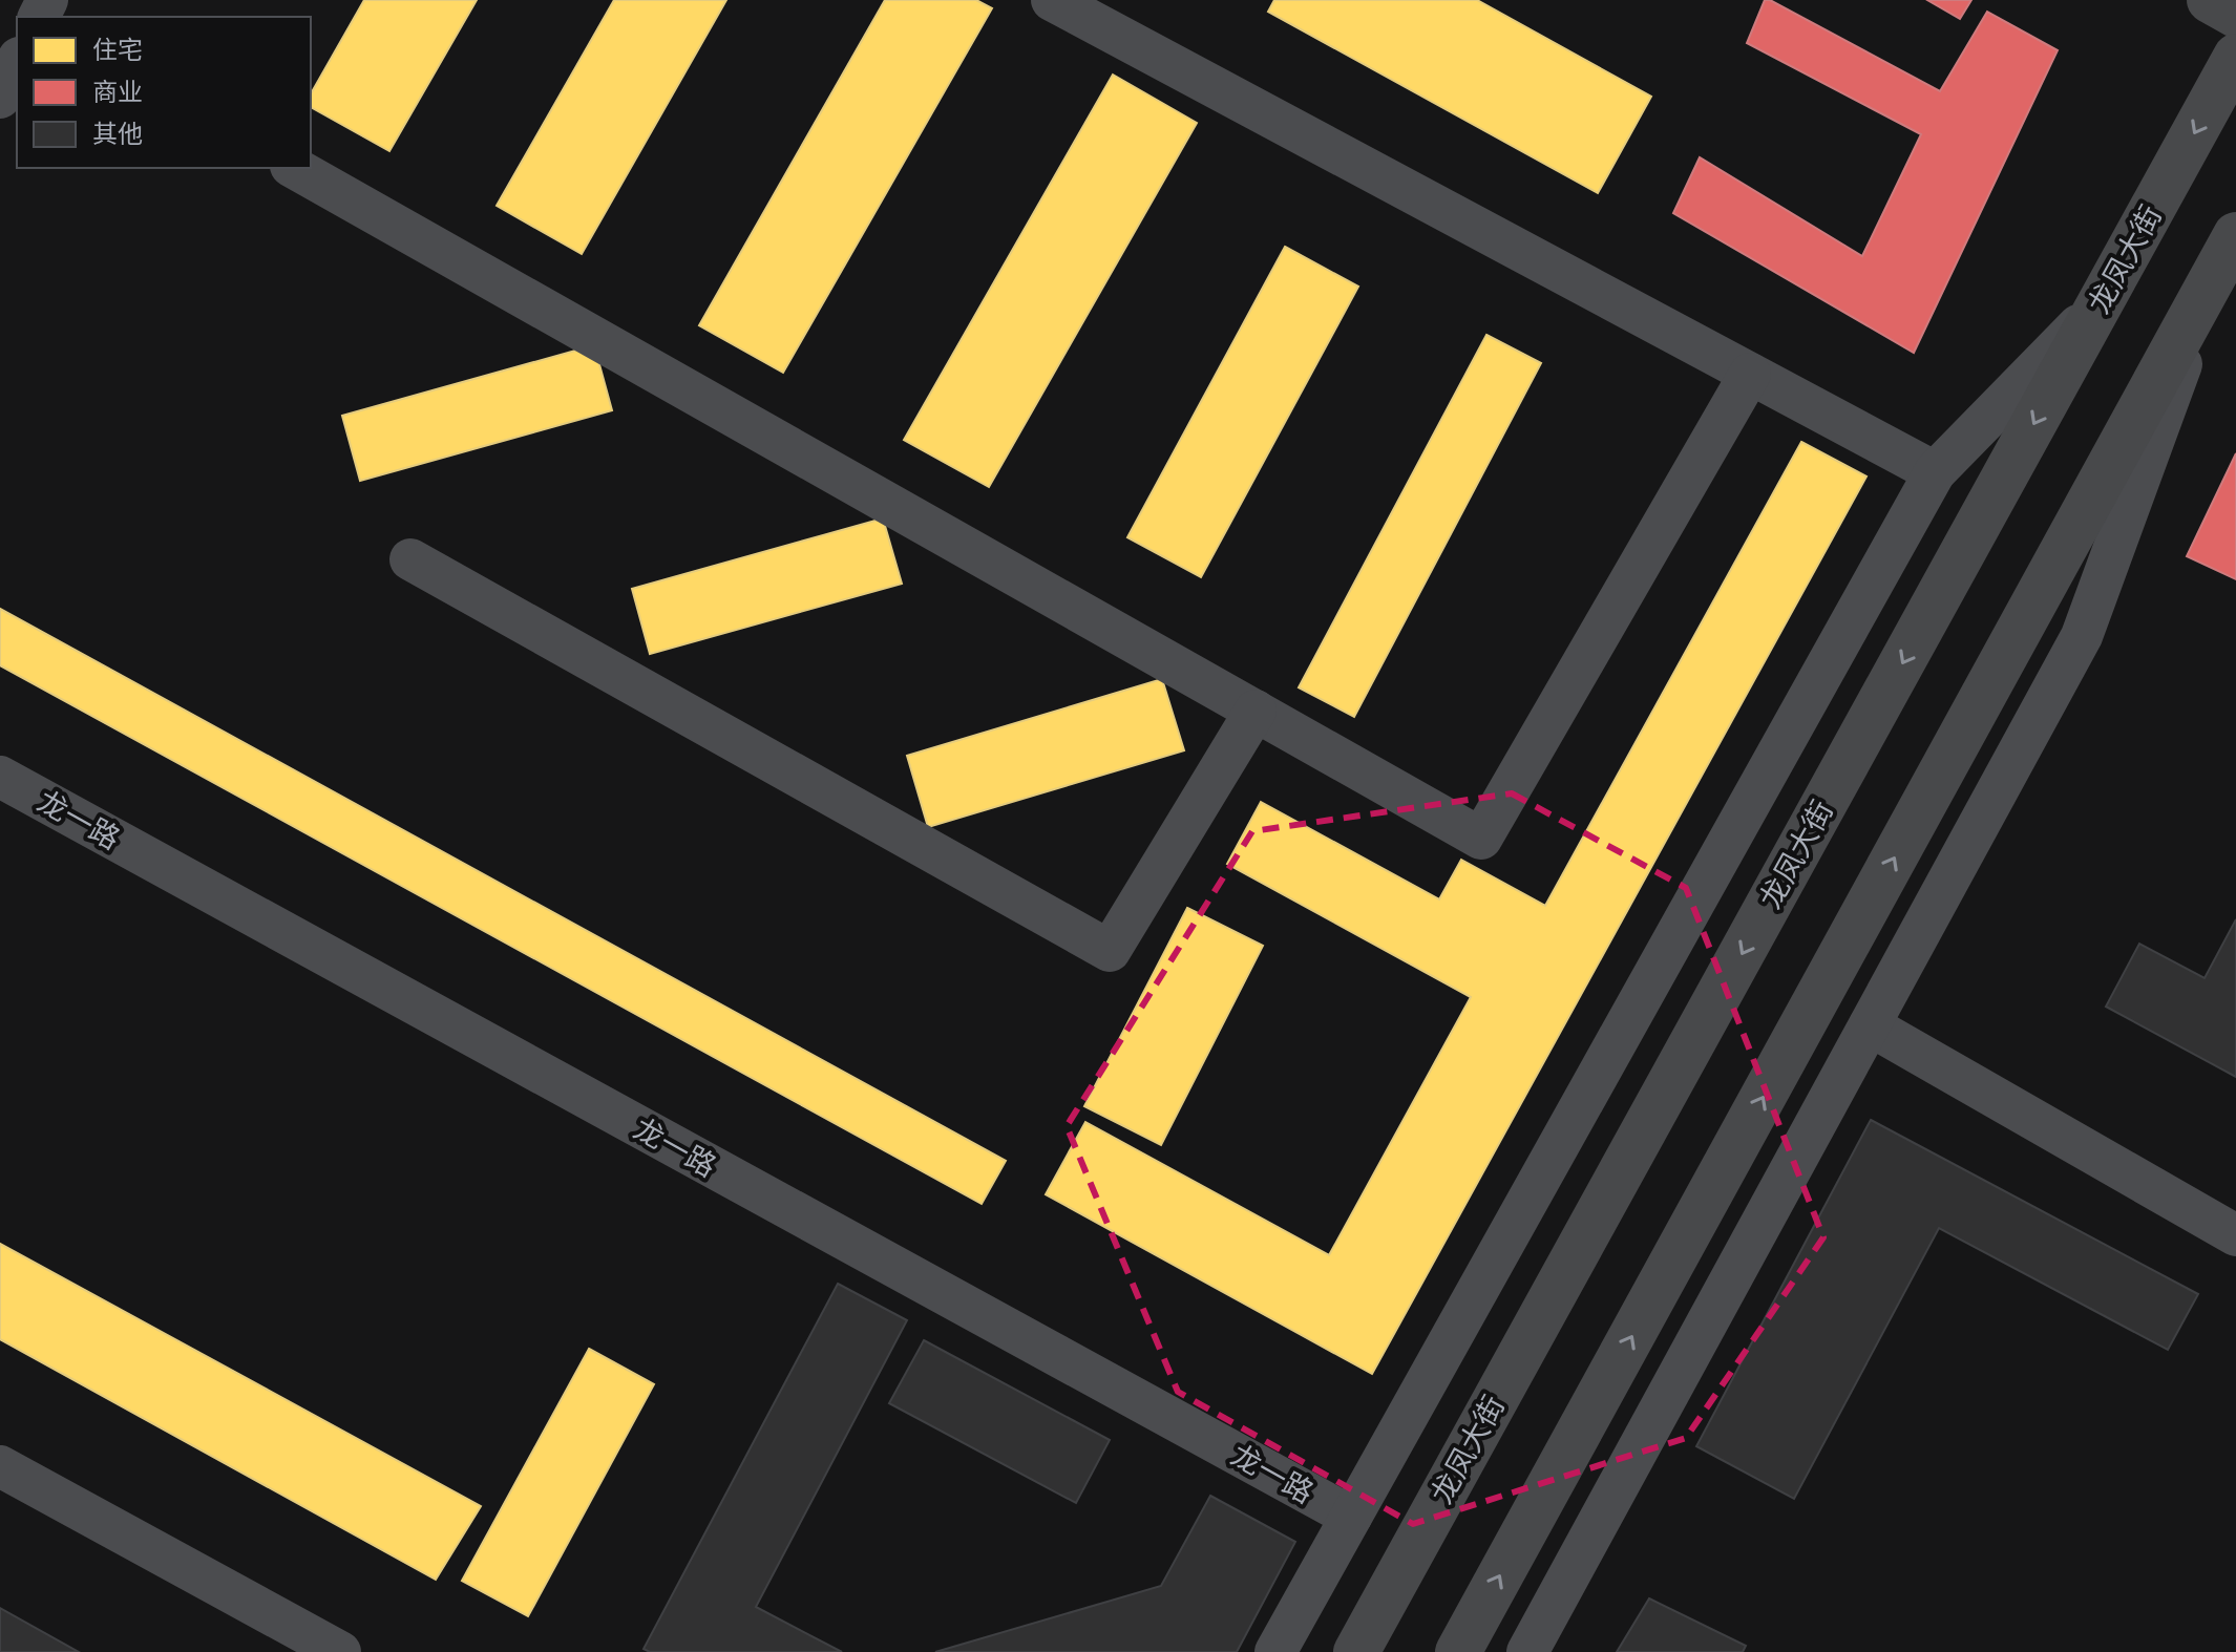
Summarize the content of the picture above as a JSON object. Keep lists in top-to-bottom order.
{
  "streets": {
    "main road": ["龙凤大街"],
    "street": ["龙一路"]
  },
  "legend": ["住宅", "商业", "其他"]
}
